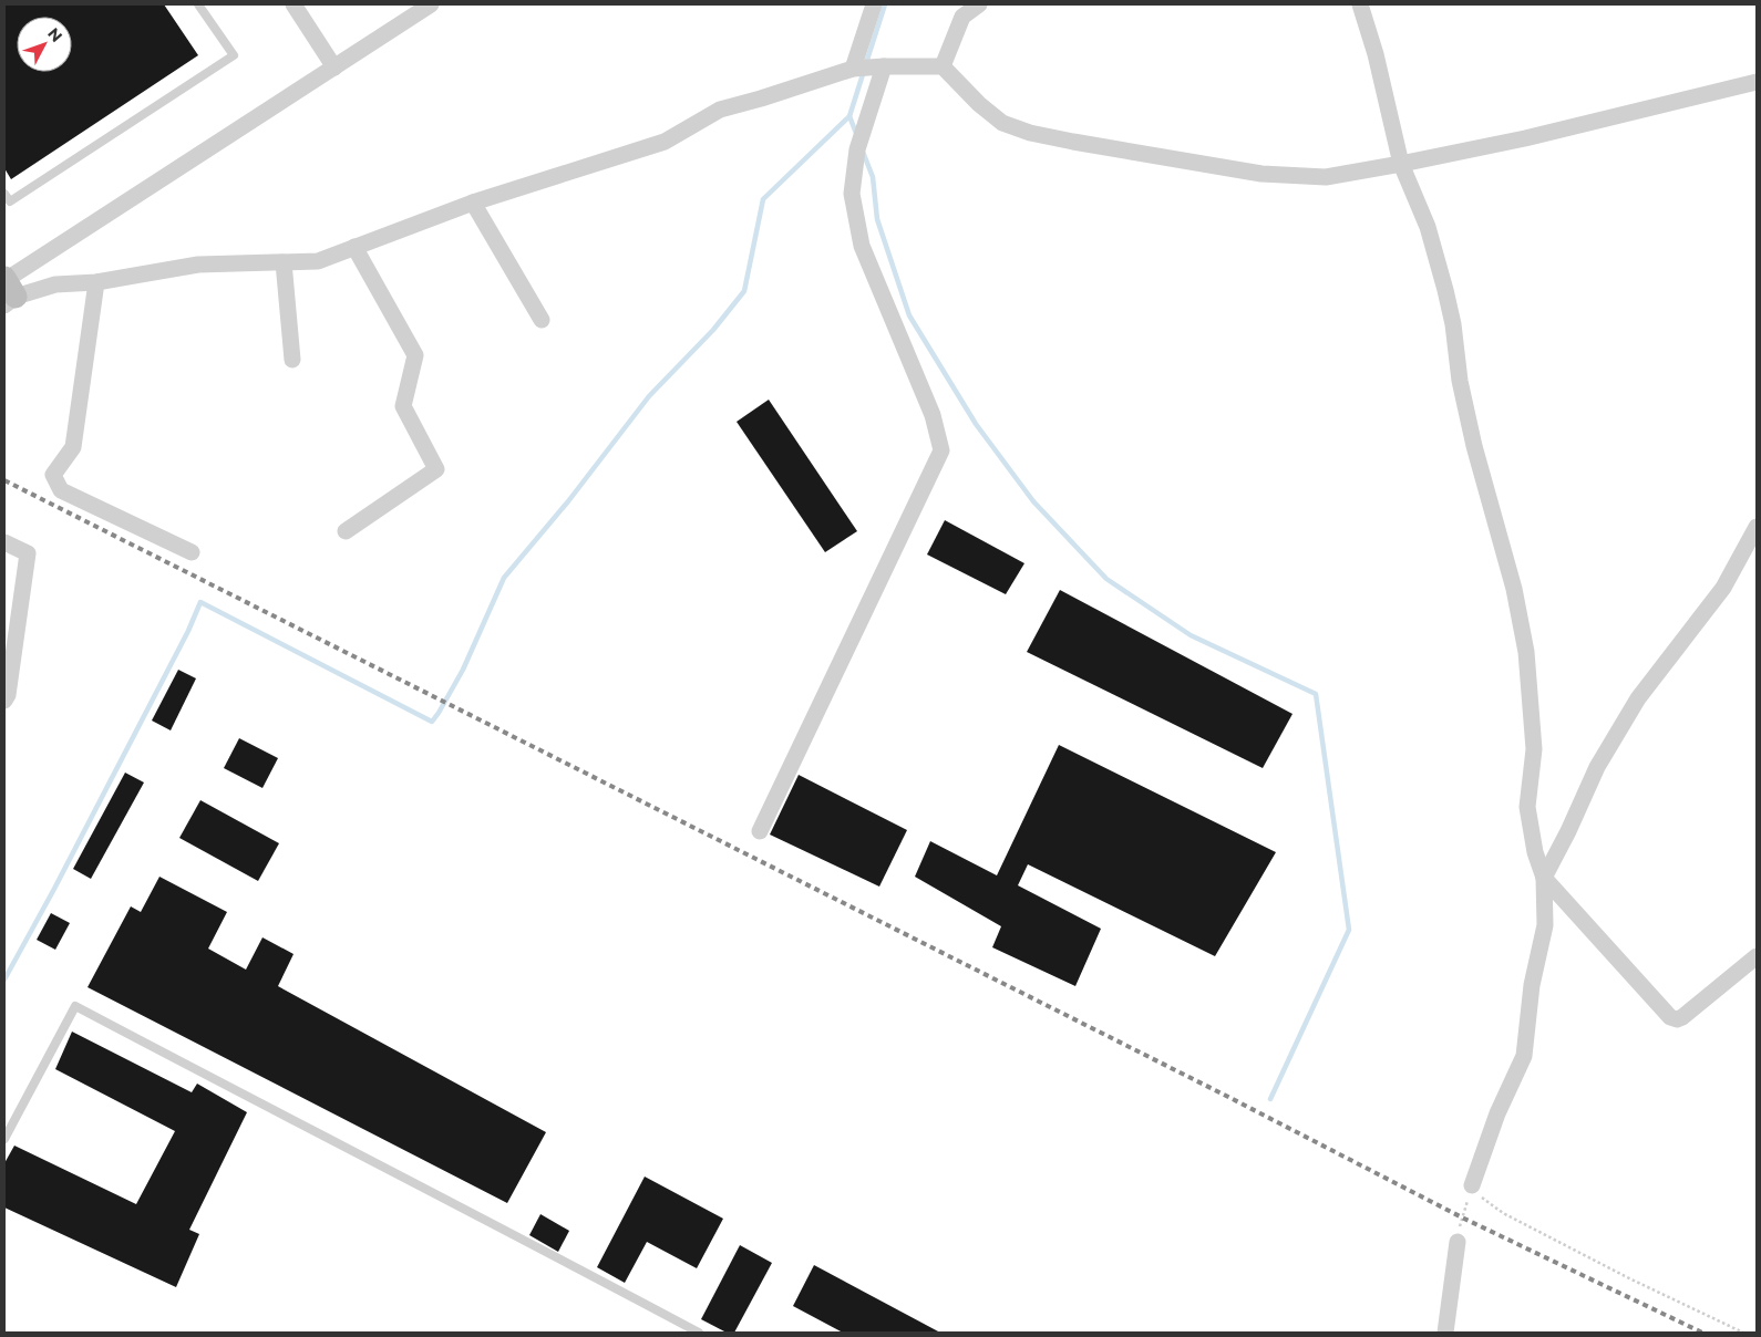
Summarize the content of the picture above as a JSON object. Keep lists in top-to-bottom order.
{
  "north": "top right"
}
